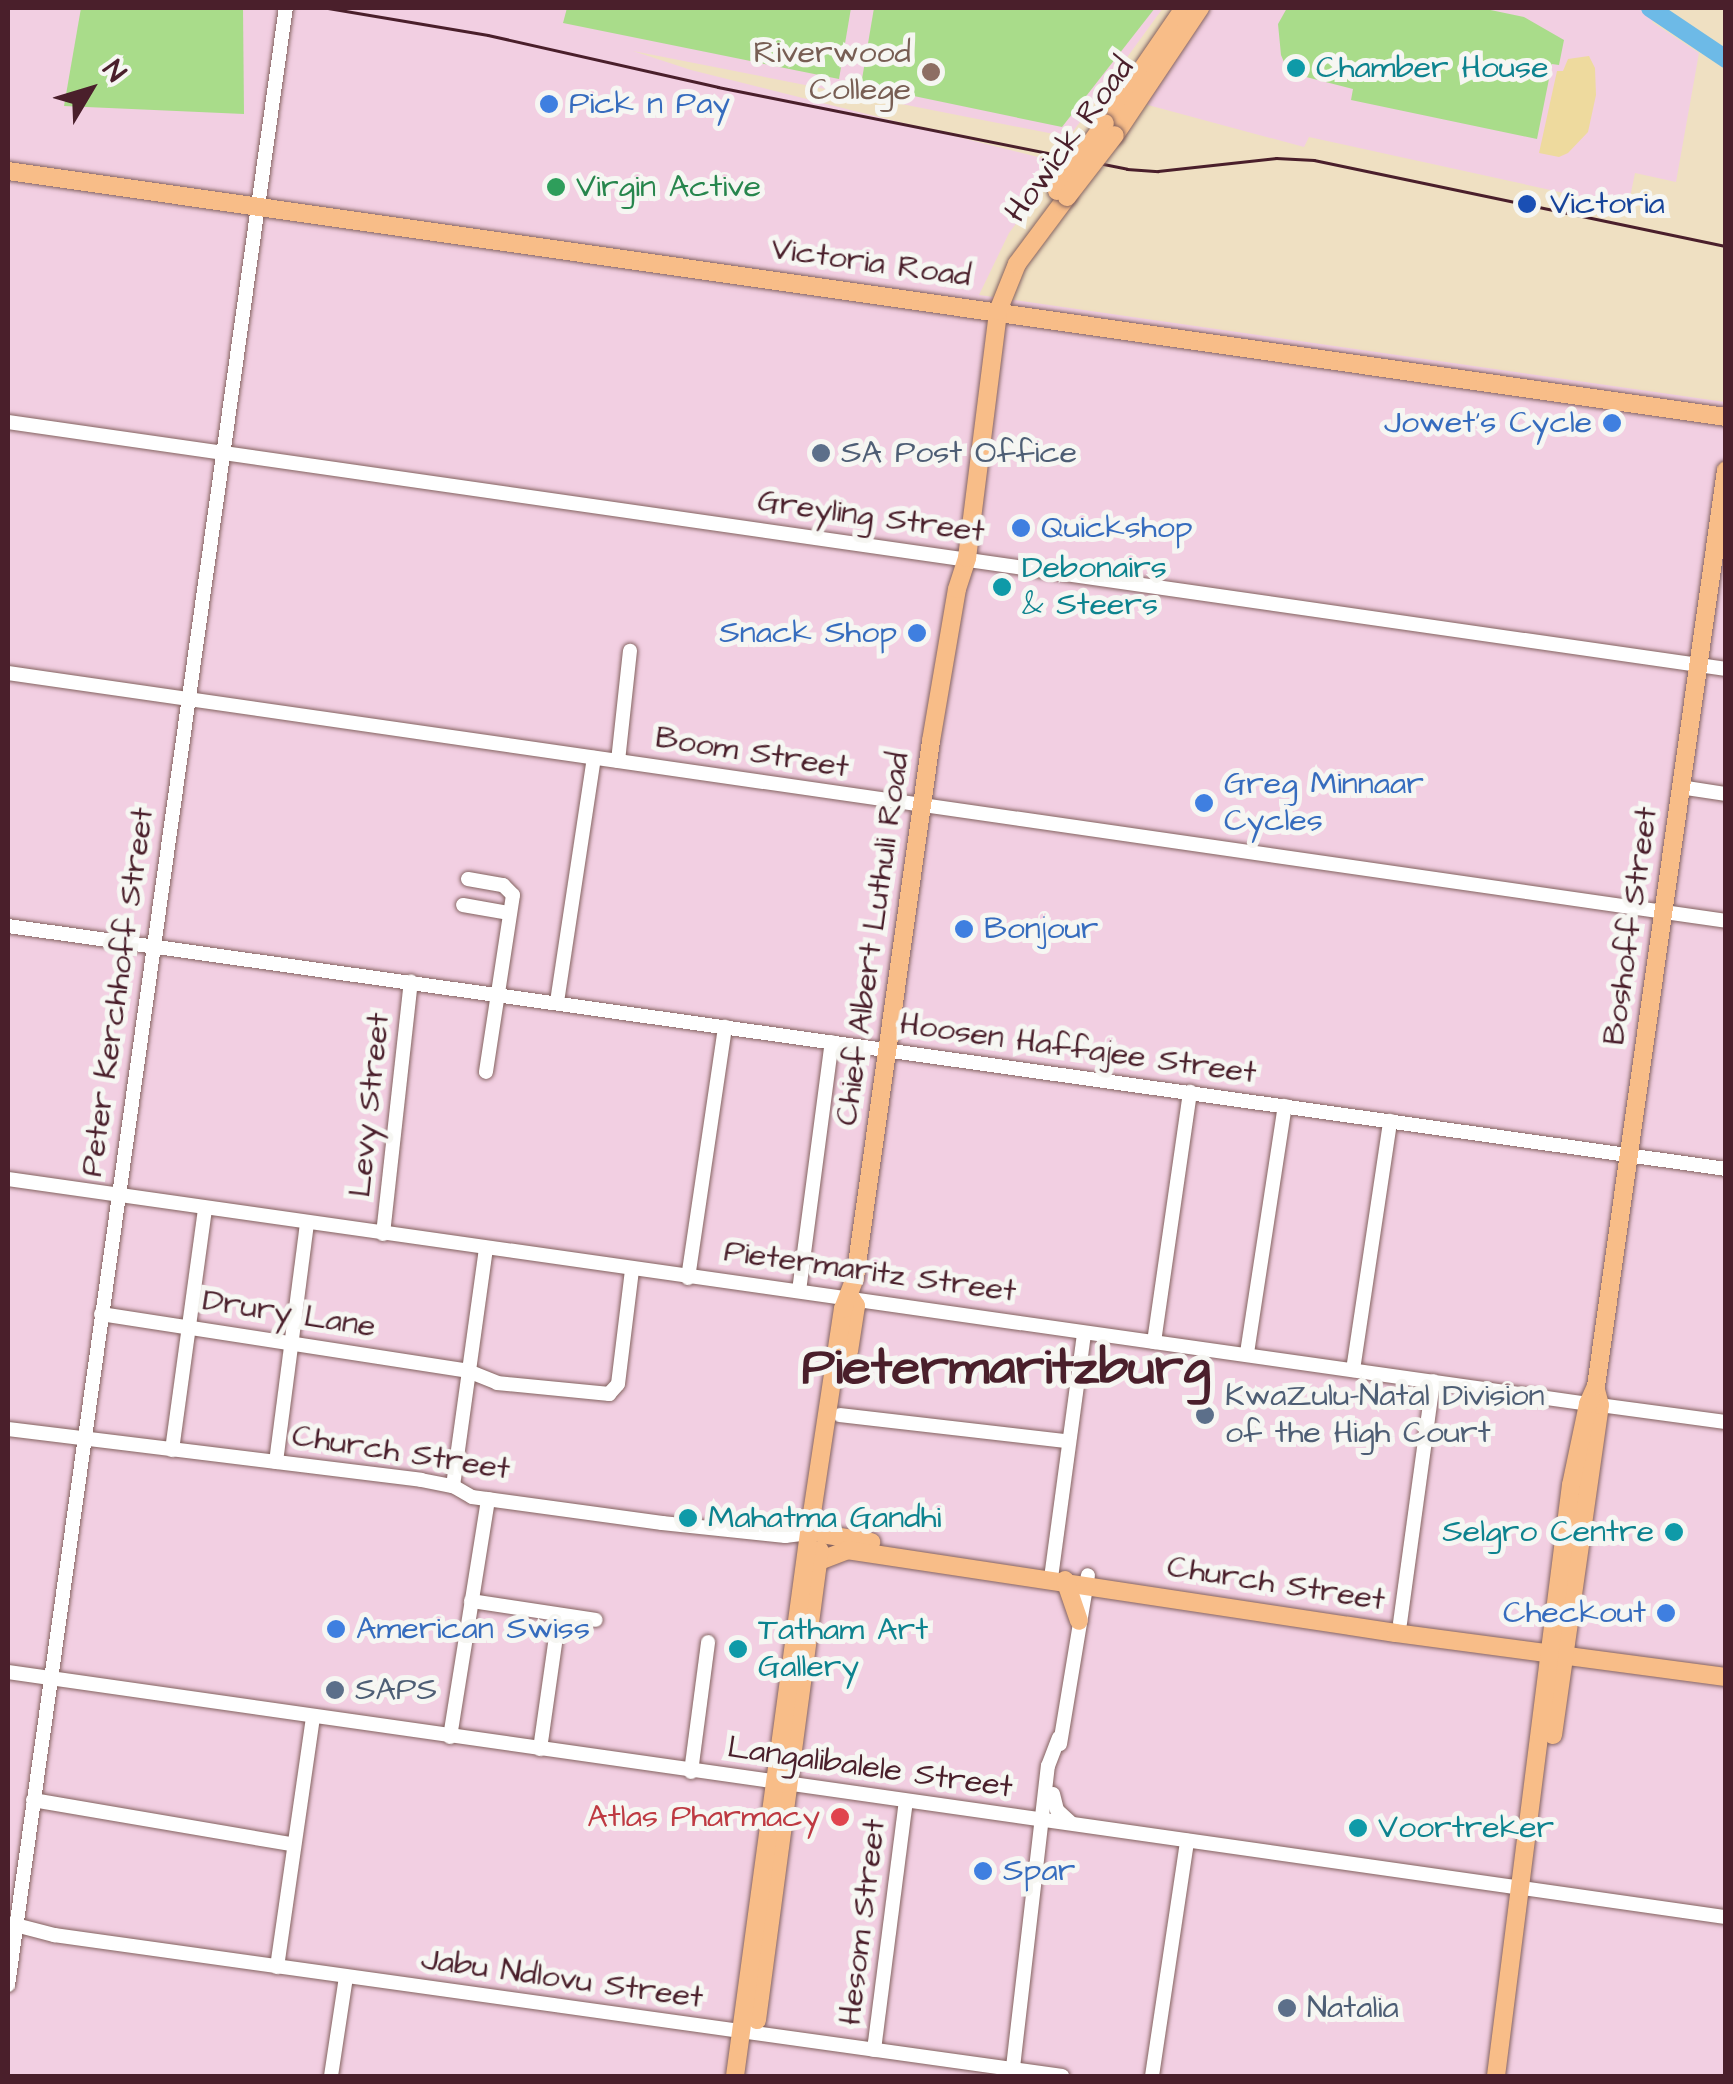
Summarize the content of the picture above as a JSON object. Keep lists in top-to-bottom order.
{
  "streets": {
    "main road": [
      "Howick Road",
      "Victoria Road",
      "Boshoff Street",
      "Chief Albert Luthuli Road",
      "Church Street"
    ],
    "street": [
      "Greyling Street",
      "Boom Street",
      "Peter Kerchhoff Street",
      "Hoosen Haffajee Street",
      "Levy Street",
      "Pietermaritz Street",
      "Drury Lane",
      "Langalibalele Street",
      "Hesom Street",
      "Jabu Ndlovu Street"
    ]
  },
  "crossings": [
    ["Howick Road", "Victoria Road"],
    ["Howick Road", "Chief Albert Luthuli Road"],
    ["Victoria Road", "Chief Albert Luthuli Road"],
    ["Victoria Road", "Peter Kerchhoff Street"],
    ["Greyling Street", "Boshoff Street"],
    ["Greyling Street", "Chief Albert Luthuli Road"],
    ["Greyling Street", "Peter Kerchhoff Street"],
    ["Boom Street", "Boshoff Street"],
    ["Boom Street", "Chief Albert Luthuli Road"],
    ["Boom Street", "Peter Kerchhoff Street"],
    ["Boshoff Street", "Hoosen Haffajee Street"],
    ["Boshoff Street", "Pietermaritz Street"],
    ["Boshoff Street", "Church Street"],
    ["Boshoff Street", "Langalibalele Street"],
    ["Chief Albert Luthuli Road", "Hoosen Haffajee Street"],
    ["Chief Albert Luthuli Road", "Pietermaritz Street"],
    ["Chief Albert Luthuli Road", "Church Street"],
    ["Chief Albert Luthuli Road", "Langalibalele Street"],
    ["Chief Albert Luthuli Road", "Jabu Ndlovu Street"],
    ["Peter Kerchhoff Street", "Hoosen Haffajee Street"],
    ["Peter Kerchhoff Street", "Pietermaritz Street"],
    ["Peter Kerchhoff Street", "Drury Lane"],
    ["Peter Kerchhoff Street", "Church Street"],
    ["Peter Kerchhoff Street", "Langalibalele Street"],
    ["Peter Kerchhoff Street", "Jabu Ndlovu Street"],
    ["Hoosen Haffajee Street", "Levy Street"],
    ["Levy Street", "Pietermaritz Street"],
    ["Pietermaritz Street", "Drury Lane"],
    ["Langalibalele Street", "Hesom Street"],
    ["Hesom Street", "Jabu Ndlovu Street"]
  ],
  "districts": ["Pietermaritzburg"],
  "places": [
    "Chamber House",
    "Riverwood College",
    "Pick n Pay",
    "Virgin Active",
    "Victoria",
    "Jowet's Cycle",
    "SA Post Office",
    "Quickshop",
    "Debonairs & Steers",
    "Snack Shop",
    "Greg Minnaar Cycles",
    "Bonjour",
    "KwaZulu-Natal Division of the High Court",
    "Mahatma Gandhi",
    "Selgro Centre",
    "Checkout",
    "American Swiss",
    "Tatham Art Gallery",
    "SAPS",
    "Atlas Pharmacy",
    "Voortreker",
    "Spar",
    "Natalia"
  ],
  "north": "top right"
}
